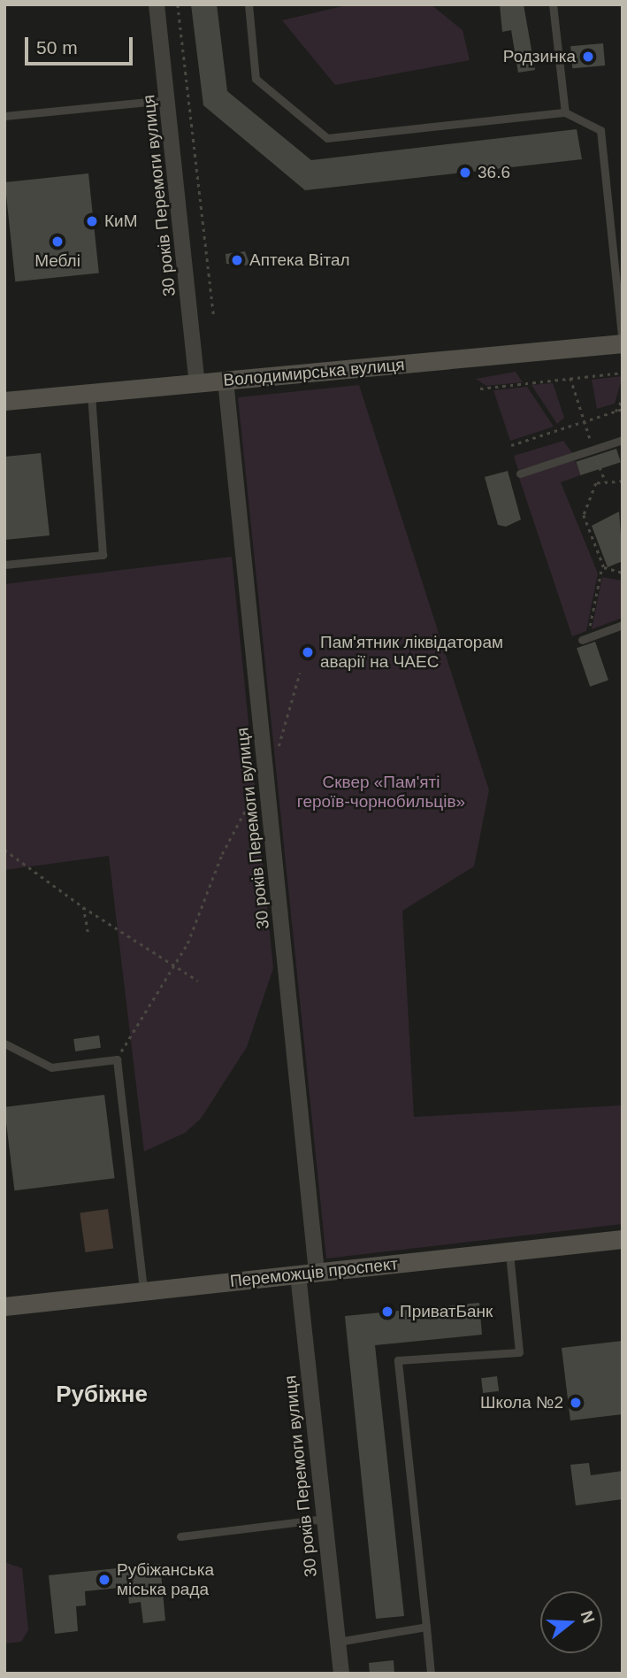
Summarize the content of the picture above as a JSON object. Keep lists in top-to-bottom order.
{
  "streets": {
    "street": ["30 років Перемоги вулиця", "Володимирська вулиця", "Переможців проспект"]
  },
  "crossings": [
    ["30 років Перемоги вулиця", "Володимирська вулиця"],
    ["30 років Перемоги вулиця", "Переможців проспект"]
  ],
  "districts": ["Рубіжне"],
  "parks": ["Сквер «Пам'яті героїв-чорнобильців»"],
  "places": [
    "Родзинка",
    "36.6",
    "КиМ",
    "Меблі",
    "Аптека Вітал",
    "Пам'ятник ліквідаторам аварії на ЧАЕС",
    "ПриватБанк",
    "Школа №2",
    "Рубіжанська міська рада"
  ],
  "scale_bar": "50 m",
  "north": "right"
}
